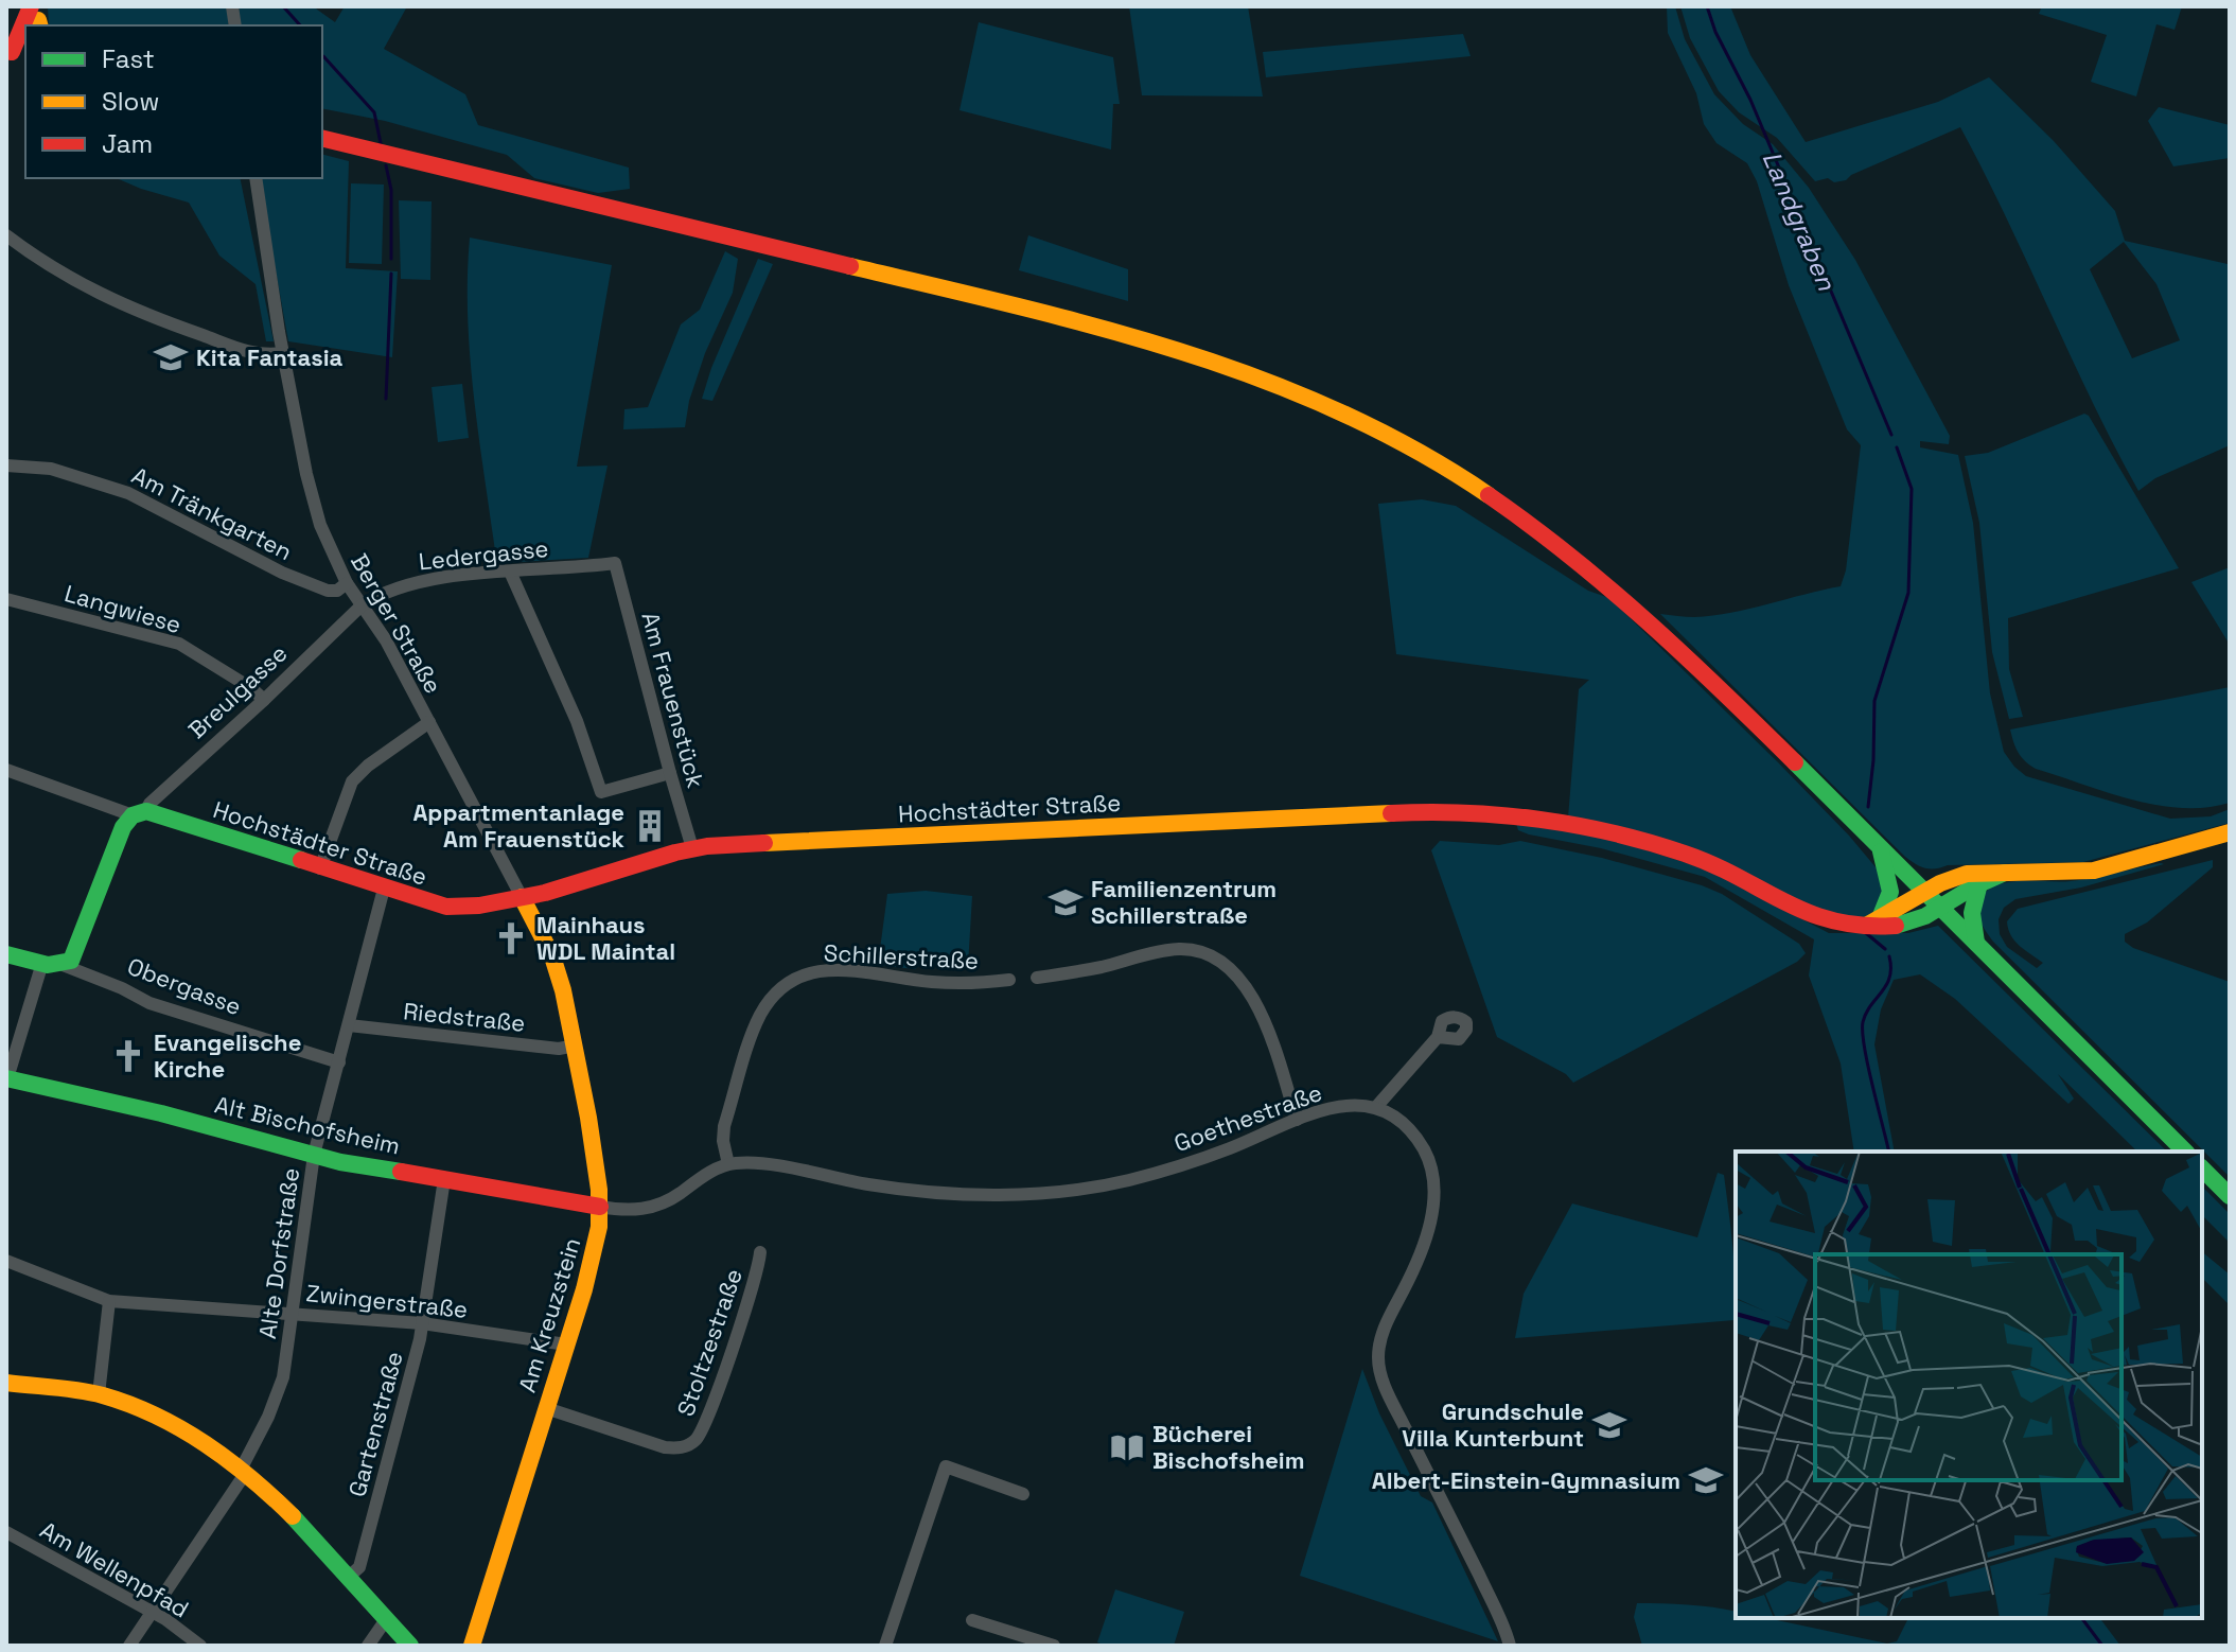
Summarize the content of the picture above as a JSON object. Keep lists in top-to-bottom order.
{
  "streets": {
    "street": [
      "Am Tränkgarten",
      "Ledergasse",
      "Langwiese",
      "Berger Straße",
      "Breulgasse",
      "Am Frauenstück",
      "Hochstädter Straße",
      "Schillerstraße",
      "Obergasse",
      "Riedstraße",
      "Goethestraße",
      "Alt Bischofsheim",
      "Alte Dorfstraße",
      "Zwingerstraße",
      "Am Kreuzstein",
      "Stoltzestraße",
      "Gartenstraße",
      "Am Wellenpfad"
    ]
  },
  "crossings": [
    ["Am Tränkgarten", "Berger Straße"],
    ["Ledergasse", "Berger Straße"],
    ["Ledergasse", "Breulgasse"],
    ["Ledergasse", "Am Frauenstück"],
    ["Langwiese", "Breulgasse"],
    ["Berger Straße", "Breulgasse"],
    ["Berger Straße", "Hochstädter Straße"],
    ["Berger Straße", "Am Kreuzstein"],
    ["Breulgasse", "Hochstädter Straße"],
    ["Breulgasse", "Obergasse"],
    ["Am Frauenstück", "Hochstädter Straße"],
    ["Hochstädter Straße", "Alte Dorfstraße"],
    ["Hochstädter Straße", "Am Kreuzstein"],
    ["Schillerstraße", "Goethestraße"],
    ["Obergasse", "Alte Dorfstraße"],
    ["Riedstraße", "Alte Dorfstraße"],
    ["Riedstraße", "Am Kreuzstein"],
    ["Alt Bischofsheim", "Alte Dorfstraße"],
    ["Alt Bischofsheim", "Am Kreuzstein"],
    ["Alt Bischofsheim", "Gartenstraße"],
    ["Alte Dorfstraße", "Zwingerstraße"],
    ["Alte Dorfstraße", "Am Wellenpfad"],
    ["Zwingerstraße", "Am Kreuzstein"],
    ["Zwingerstraße", "Gartenstraße"],
    ["Am Kreuzstein", "Stoltzestraße"]
  ],
  "water": ["Landgraben"],
  "places": {
    "school or university": [
      "Kita Fantasia",
      "Familienzentrum Schillerstraße",
      "Grundschule Villa Kunterbunt",
      "Albert-Einstein-Gymnasium"
    ],
    "building": ["Appartmentanlage Am Frauenstück"],
    "church": ["Mainhaus WDL Maintal", "Evangelische Kirche"],
    "library": ["Bücherei Bischofsheim"]
  },
  "legend": ["Fast", "Slow", "Jam"]
}
